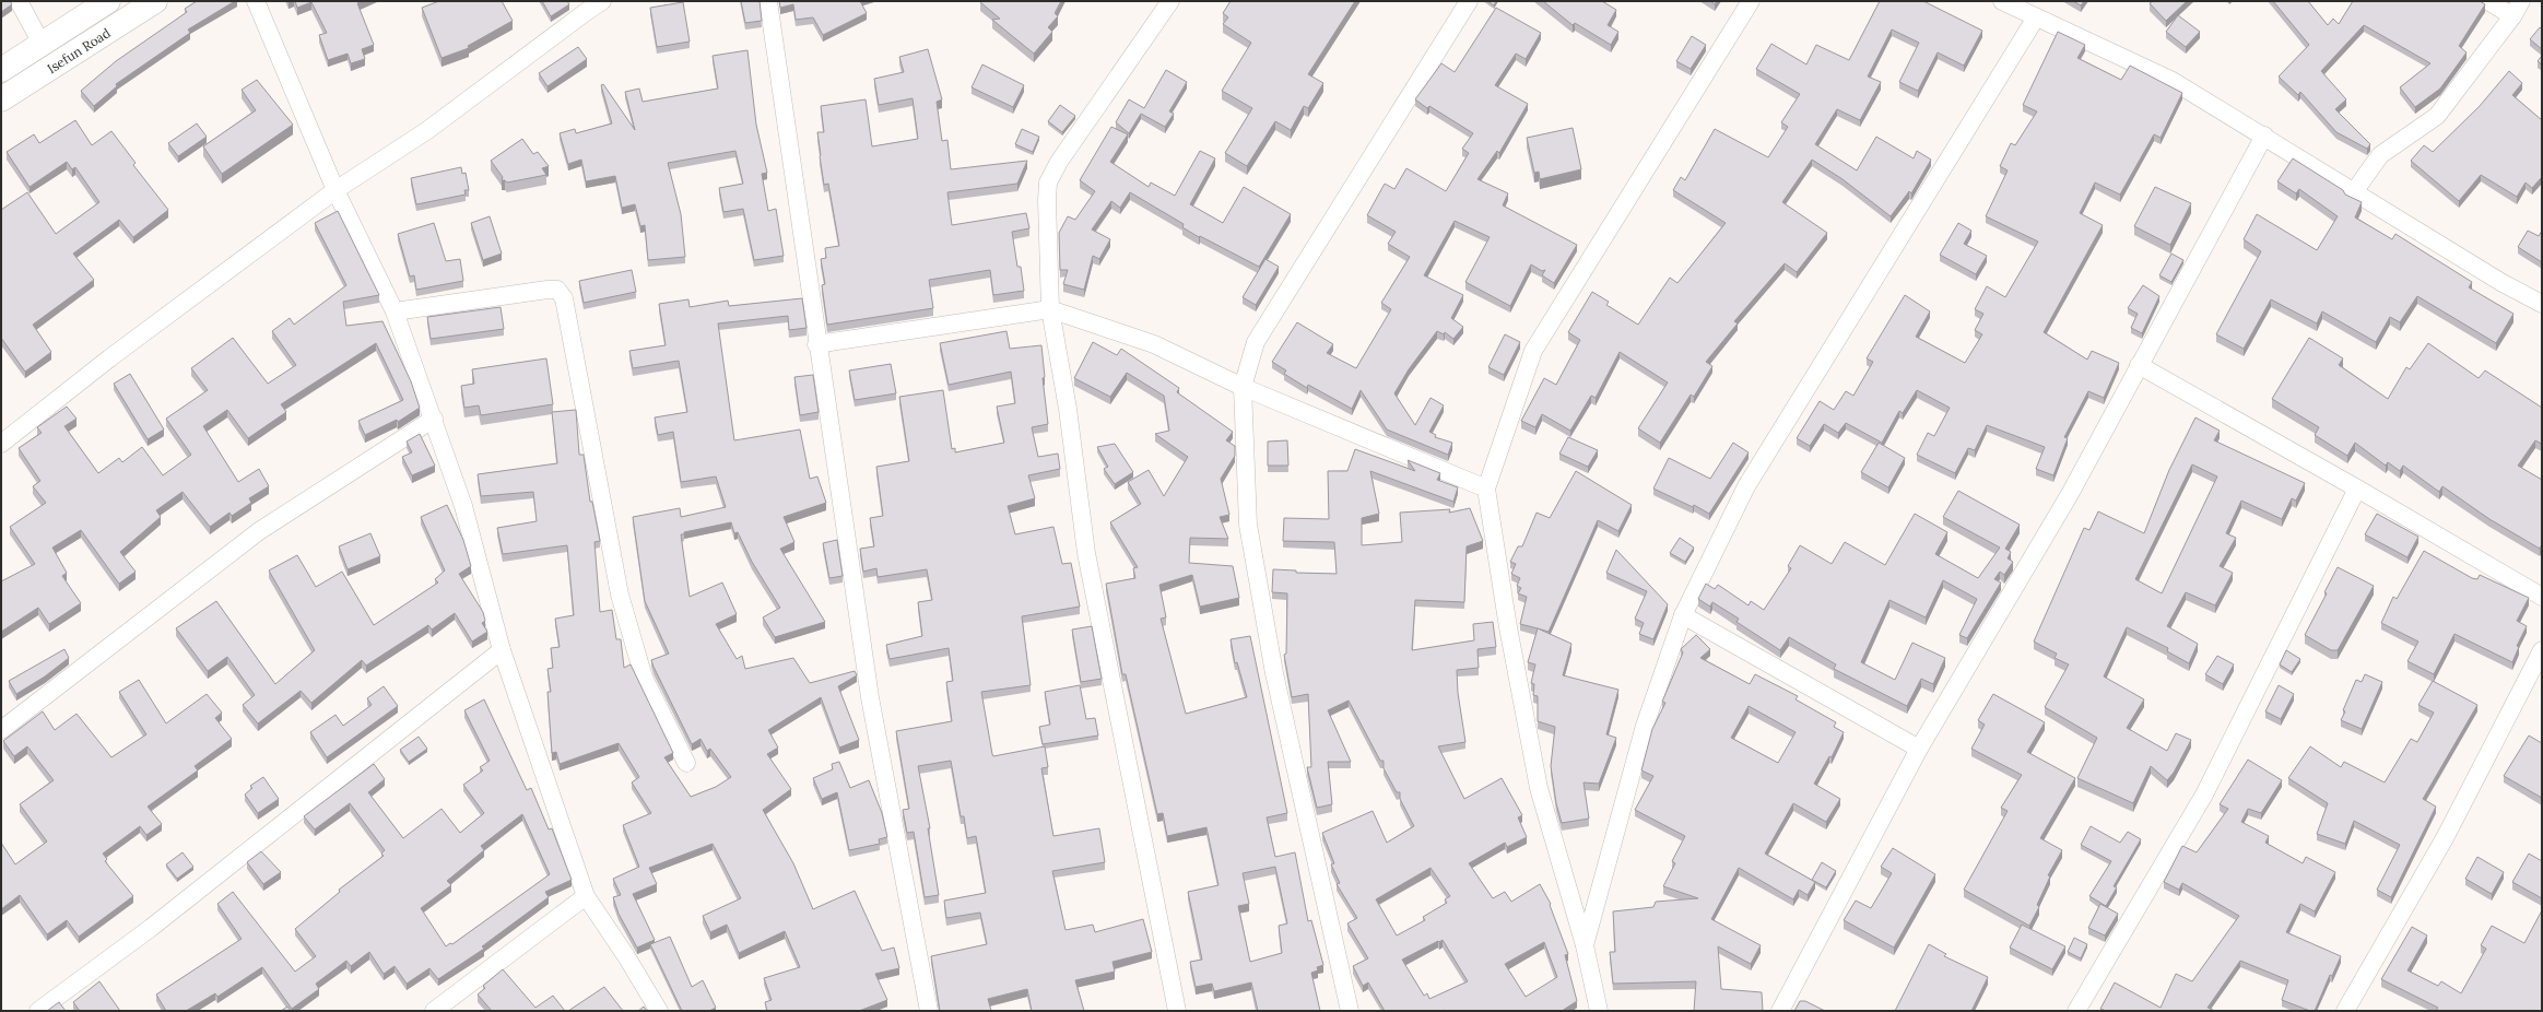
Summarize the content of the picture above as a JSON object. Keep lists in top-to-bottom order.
{
  "streets": {
    "street": ["Isefun Road"]
  }
}
